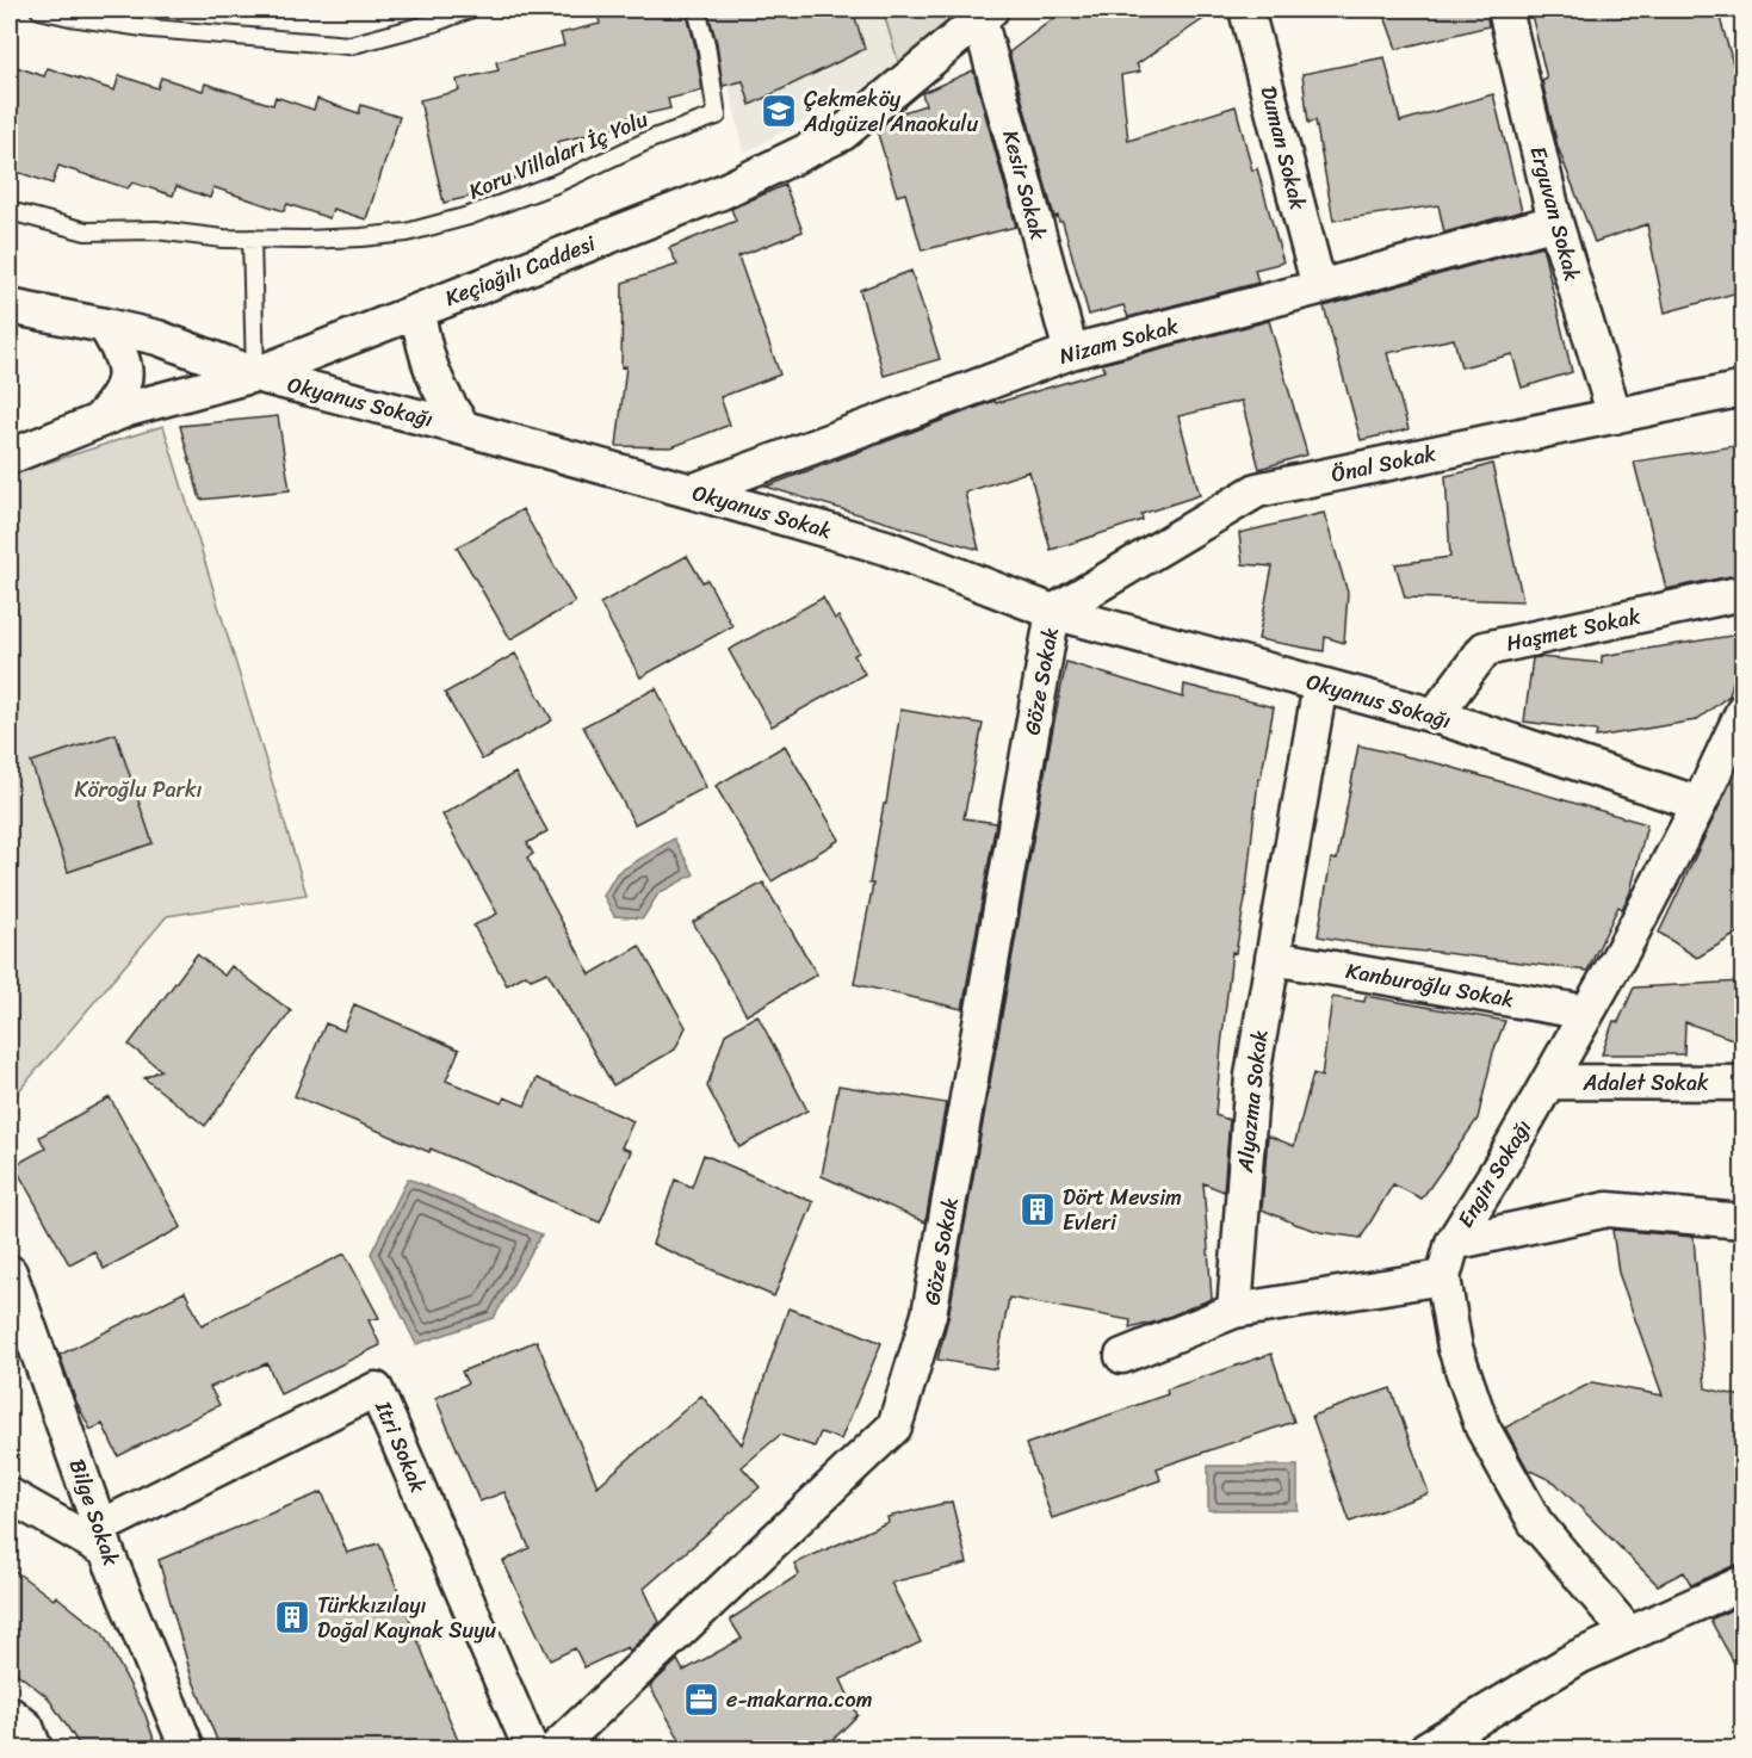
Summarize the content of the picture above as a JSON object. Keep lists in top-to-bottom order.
{
  "streets": {
    "street": [
      "Duman Sokak",
      "Kesir Sokak",
      "Erguvan Sokak",
      "Keçiağılı Caddesi",
      "Nizam Sokak",
      "Okyanus Sokağı",
      "Önal Sokak",
      "Okyanus Sokak",
      "Haşmet Sokak",
      "Göze Sokak",
      "Kanburoğlu Sokak",
      "Adalet Sokak",
      "Alyazma Sokak",
      "Engin Sokağı",
      "Itri Sokak",
      "Bilge Sokak"
    ],
    "lane": ["Koru Villaları İç Yolu"]
  },
  "crossings": [
    ["Duman Sokak", "Nizam Sokak"],
    ["Kesir Sokak", "Keçiağılı Caddesi"],
    ["Kesir Sokak", "Nizam Sokak"],
    ["Erguvan Sokak", "Nizam Sokak"],
    ["Erguvan Sokak", "Önal Sokak"],
    ["Keçiağılı Caddesi", "Okyanus Sokağı"],
    ["Nizam Sokak", "Okyanus Sokak"],
    ["Okyanus Sokağı", "Önal Sokak"],
    ["Okyanus Sokağı", "Okyanus Sokak"],
    ["Okyanus Sokağı", "Haşmet Sokak"],
    ["Okyanus Sokağı", "Göze Sokak"],
    ["Okyanus Sokağı", "Alyazma Sokak"],
    ["Okyanus Sokağı", "Engin Sokağı"],
    ["Önal Sokak", "Okyanus Sokak"],
    ["Önal Sokak", "Göze Sokak"],
    ["Okyanus Sokak", "Göze Sokak"],
    ["Kanburoğlu Sokak", "Alyazma Sokak"],
    ["Kanburoğlu Sokak", "Engin Sokağı"],
    ["Adalet Sokak", "Engin Sokağı"],
    ["Itri Sokak", "Bilge Sokak"]
  ],
  "parks": ["Köroğlu Parkı"],
  "places": {
    "school or university": ["Çekmeköy Adıgüzel Anaokulu"],
    "building": ["Dört Mevsim Evleri", "Türkkızılayı Doğal Kaynak Suyu"],
    "office": ["e-makarna.com"]
  }
}
